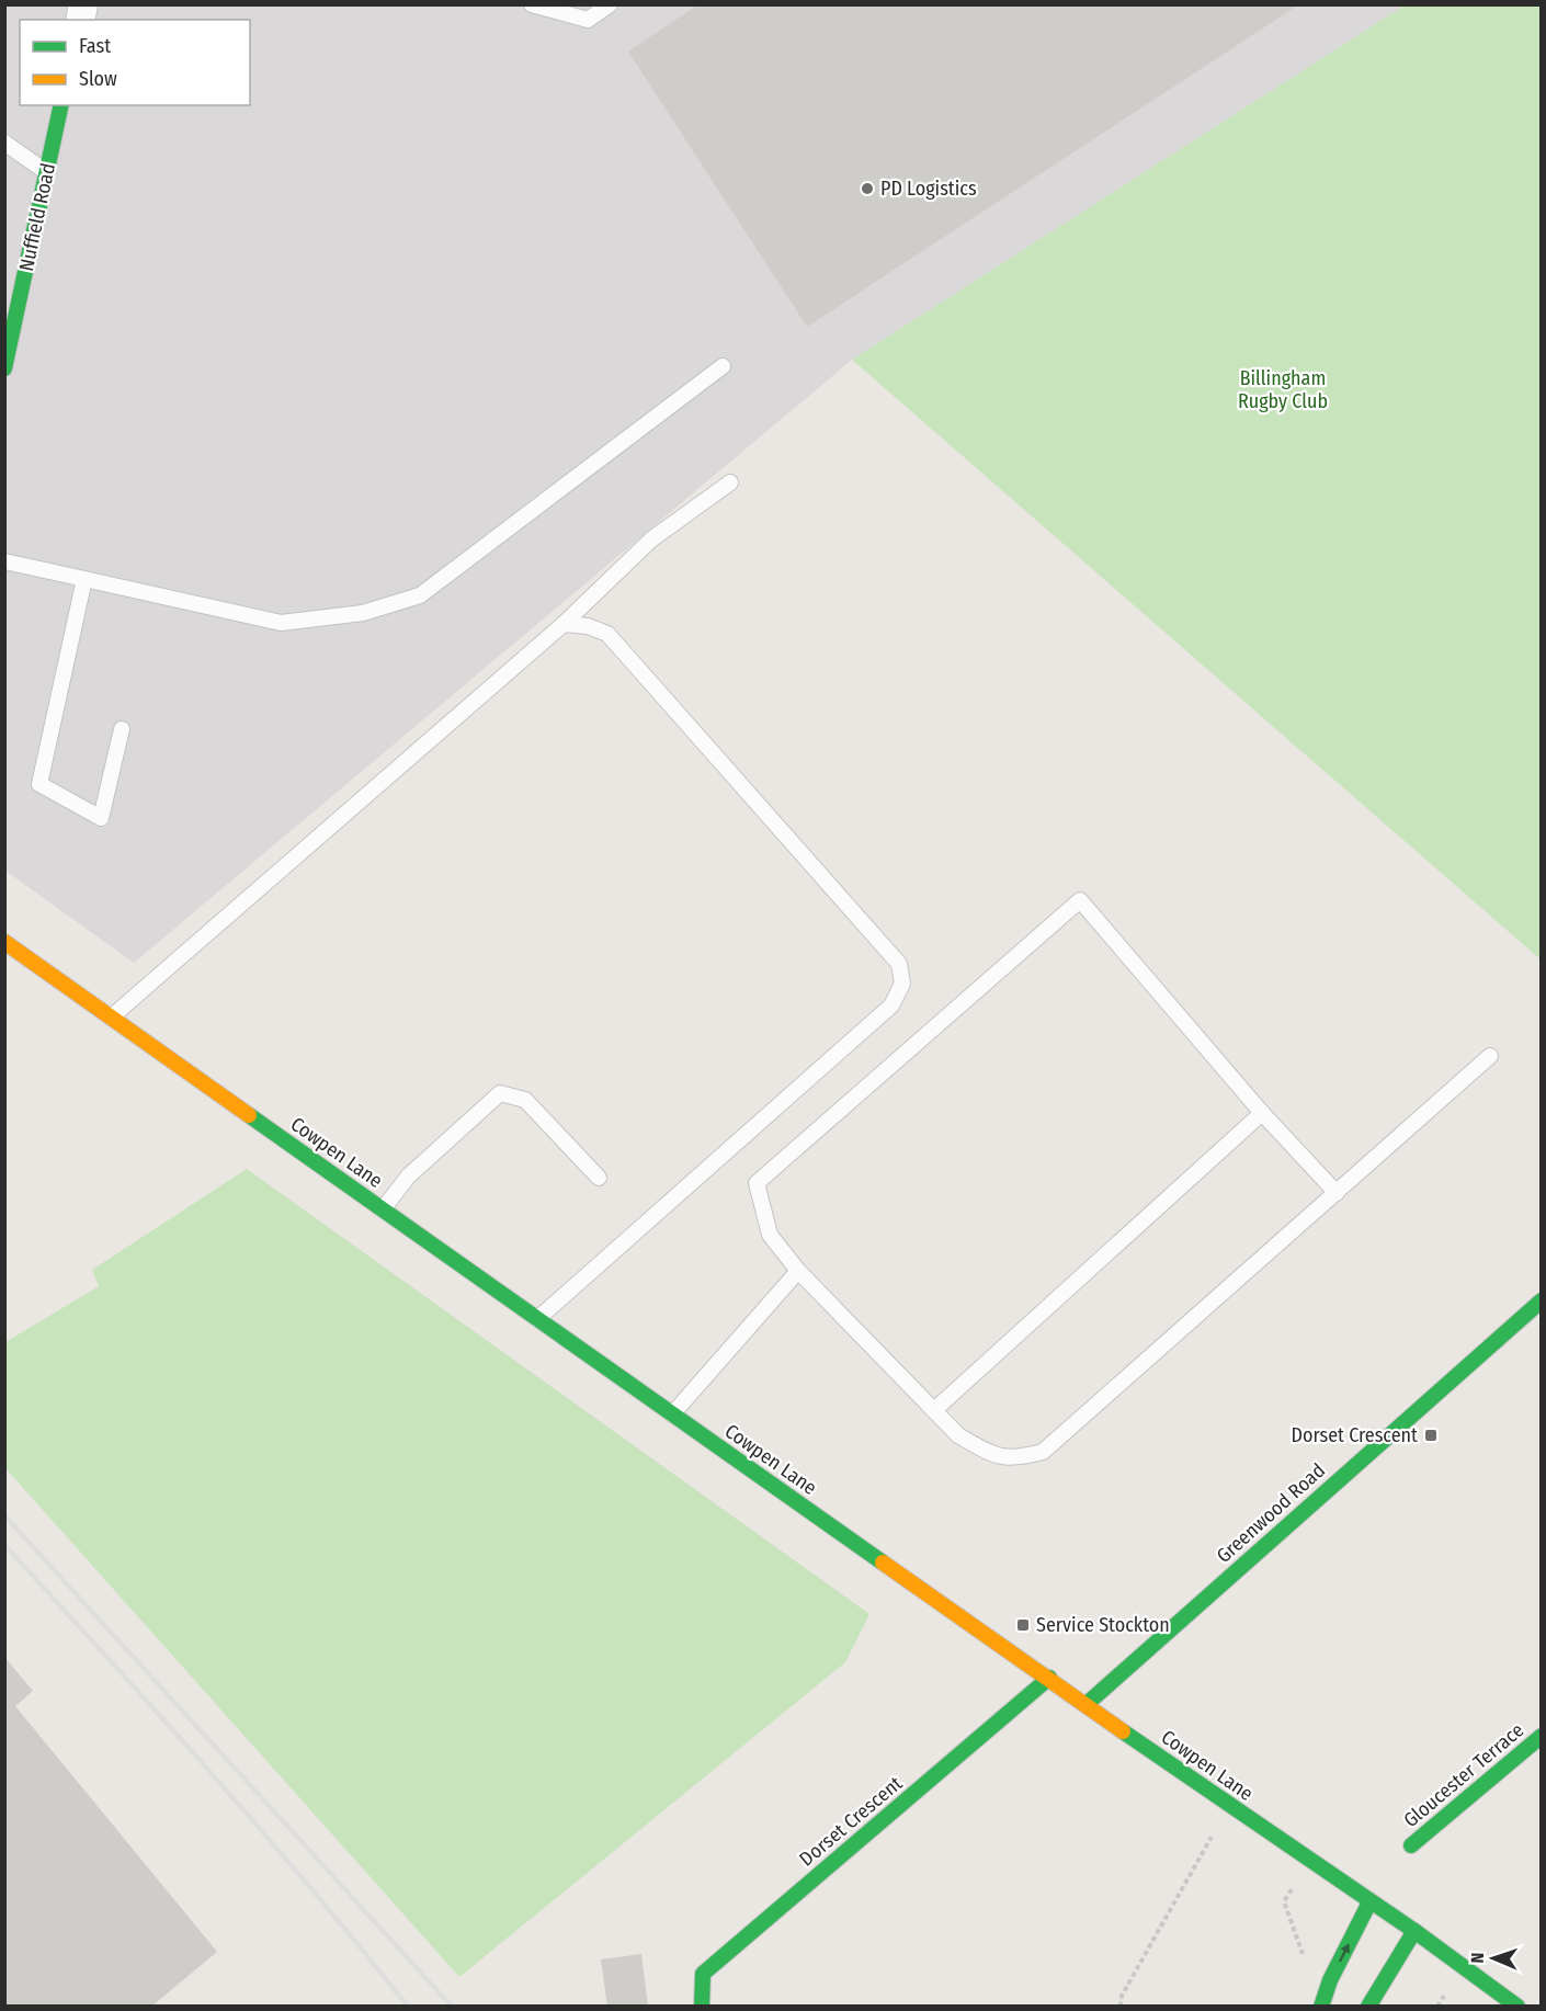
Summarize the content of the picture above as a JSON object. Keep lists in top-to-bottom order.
{
  "streets": {
    "street": [
      "Nuffield Road",
      "Cowpen Lane",
      "Greenwood Road",
      "Gloucester Terrace",
      "Dorset Crescent"
    ]
  },
  "crossings": [
    ["Cowpen Lane", "Greenwood Road"],
    ["Cowpen Lane", "Dorset Crescent"]
  ],
  "parks": ["Billingham Rugby Club"],
  "places": {
    "other": ["PD Logistics"],
    "transit": ["Dorset Crescent", "Service Stockton"]
  },
  "legend": ["Fast", "Slow"],
  "north": "left"
}
